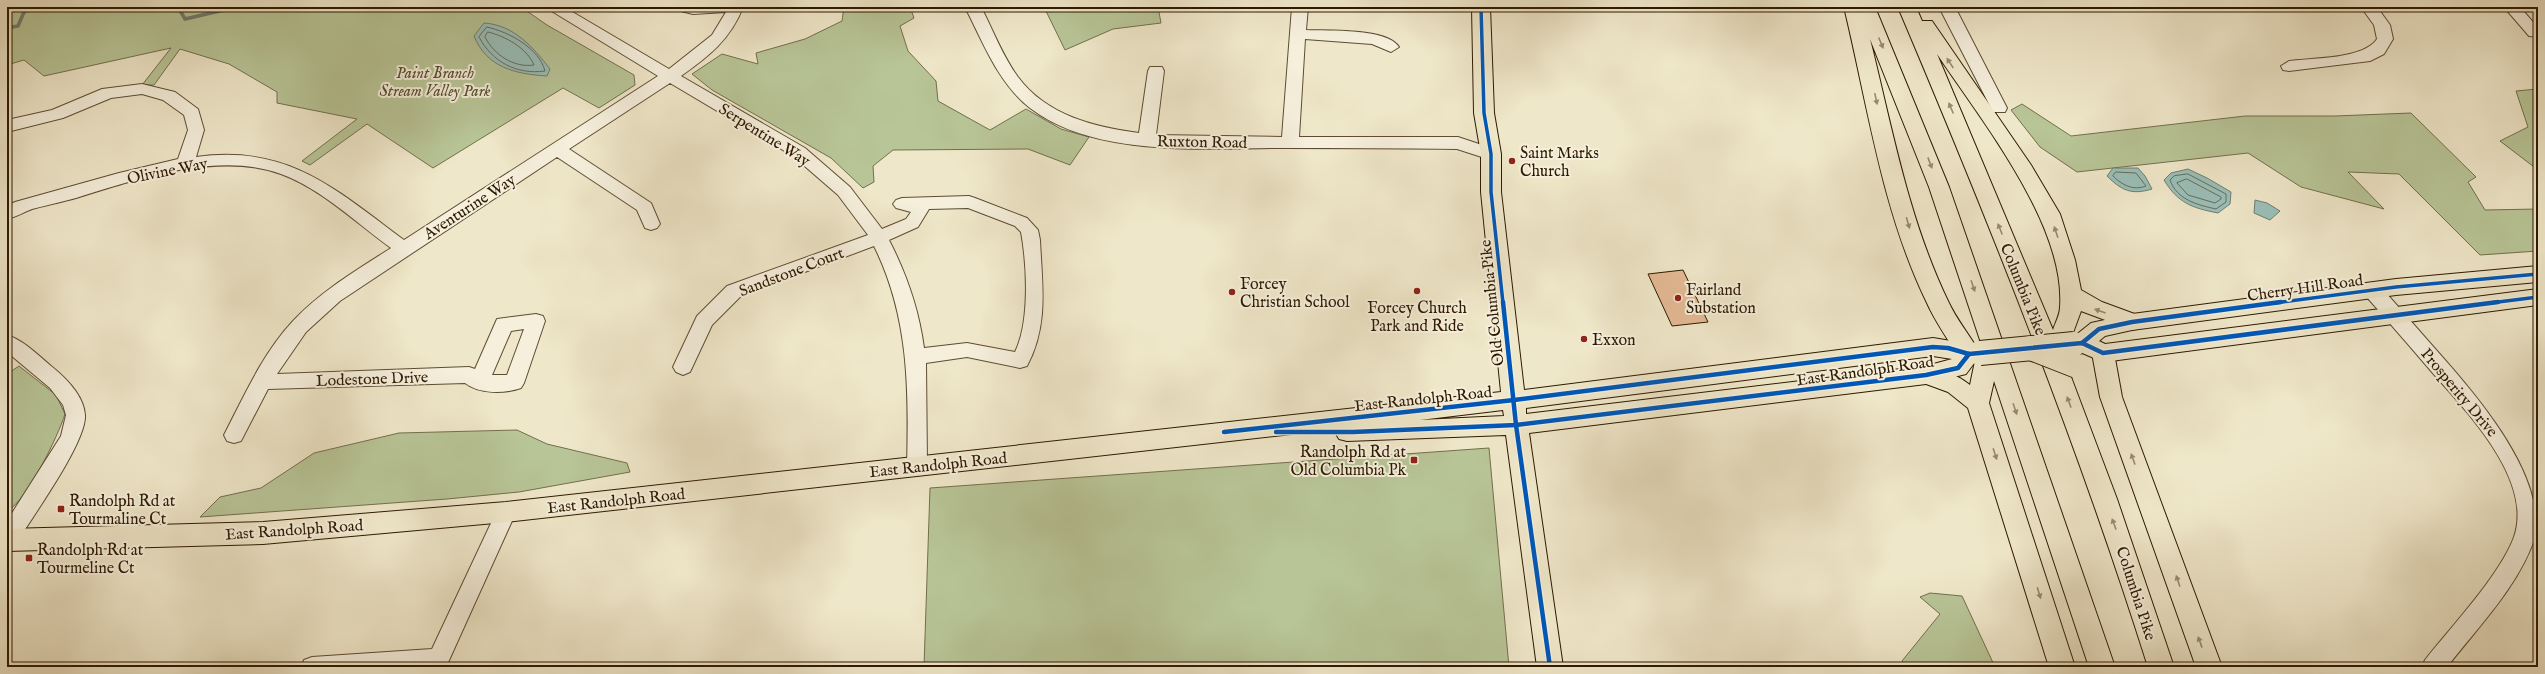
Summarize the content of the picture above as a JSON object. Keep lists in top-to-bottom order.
{
  "streets": {
    "main road": [
      "Cherry Hill Road",
      "Columbia Pike",
      "Old Columbia Pike",
      "East Randolph Road"
    ],
    "street": [
      "Serpentine Way",
      "Ruxton Road",
      "Olivine Way",
      "Aventurine Way",
      "Sandstone Court",
      "Lodestone Drive",
      "Prosperity Drive"
    ]
  },
  "crossings": [
    ["Serpentine Way", "Aventurine Way"],
    ["Serpentine Way", "Sandstone Court"],
    ["Serpentine Way", "East Randolph Road"],
    ["Ruxton Road", "Old Columbia Pike"],
    ["Olivine Way", "Aventurine Way"],
    ["Aventurine Way", "Lodestone Drive"],
    ["Cherry Hill Road", "Prosperity Drive"],
    ["Old Columbia Pike", "East Randolph Road"]
  ],
  "parks": ["Paint Branch Stream Valley Park"],
  "places": {
    "other": [
      "Saint Marks Church",
      "Forcey Church Park and Ride",
      "Forcey Christian School",
      "Fairland Substation",
      "Exxon"
    ],
    "transit": ["Randolph Rd at Old Columbia Pk", "Randolph Rd at Tourmaline Ct", "Randolph Rd at Tourmeline Ct"]
  }
}
